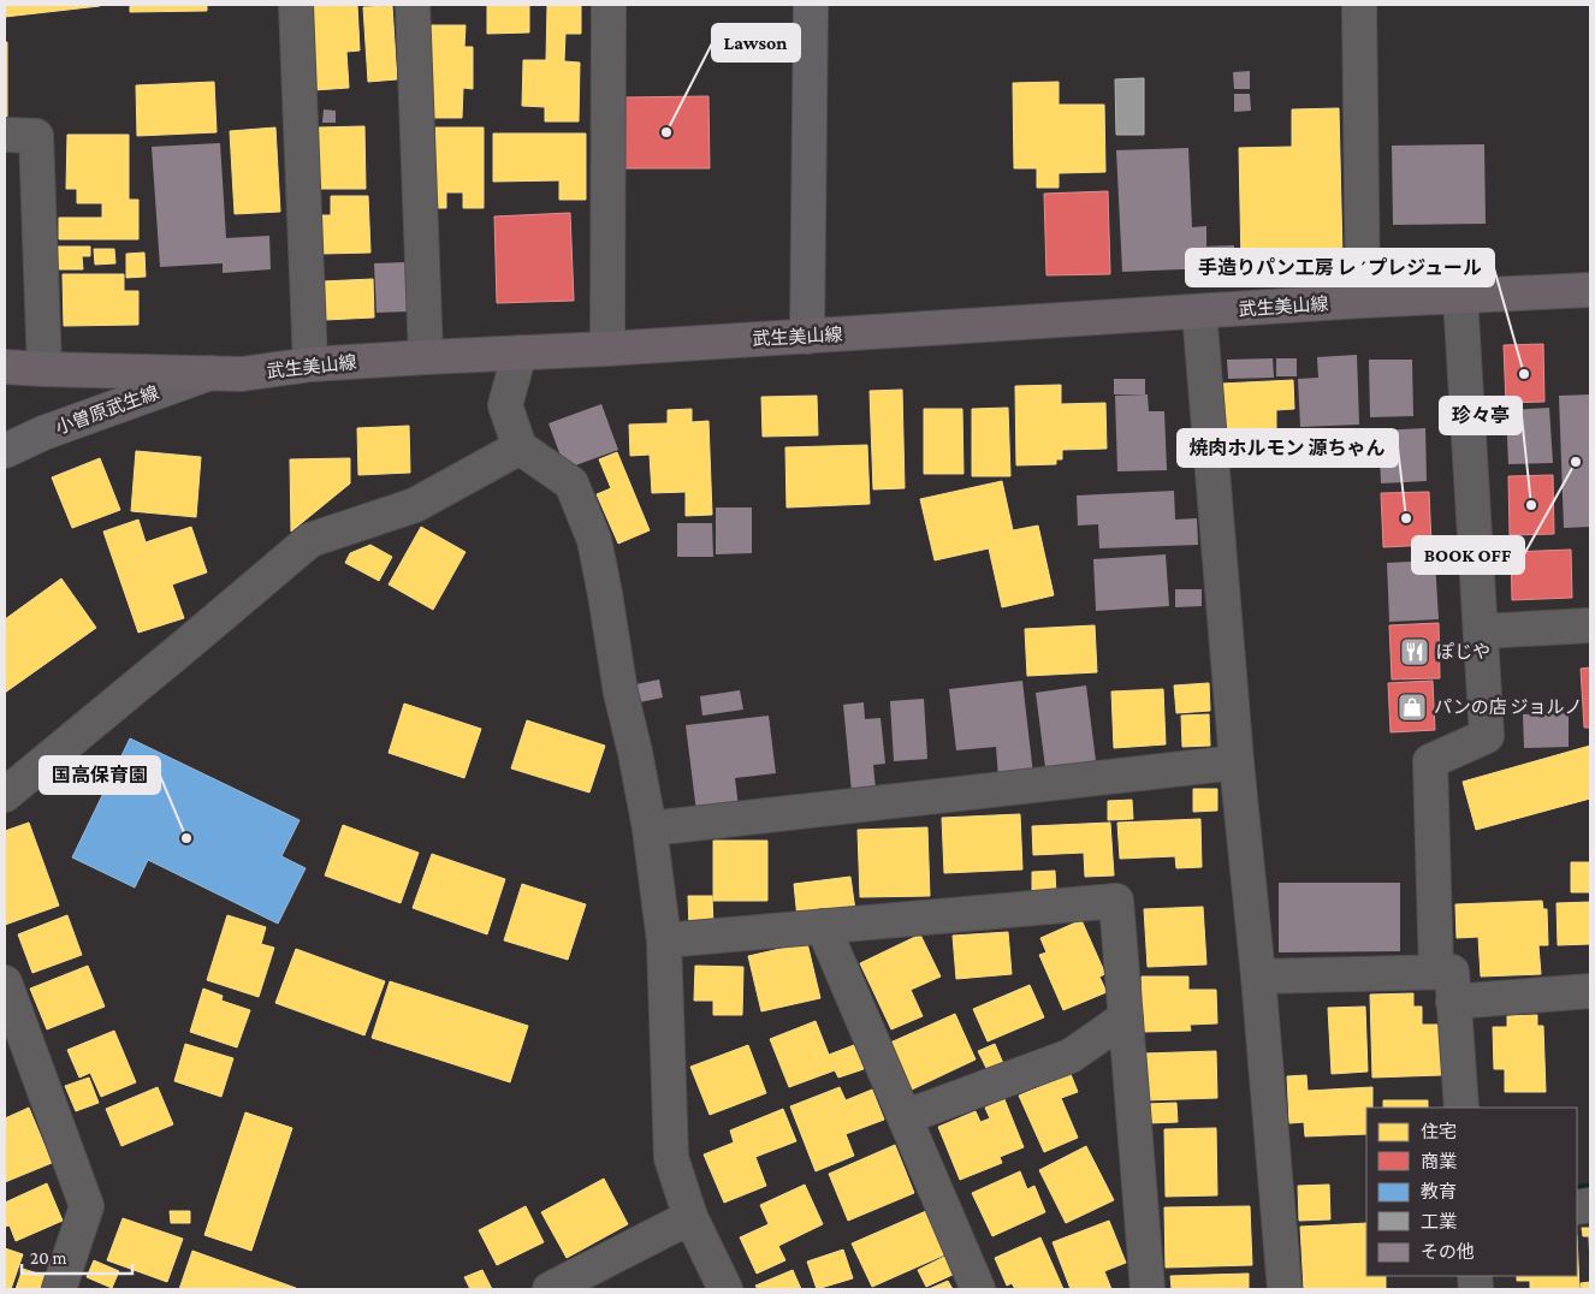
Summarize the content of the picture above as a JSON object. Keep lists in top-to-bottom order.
{
  "streets": {
    "main road": ["武生美山線"],
    "street": ["小曽原武生線"]
  },
  "crossings": [
    ["武生美山線", "小曽原武生線"]
  ],
  "places": {
    "other": [
      "Lawson",
      "手造りパン工房 レ´プレジュール",
      "BOOK OFF",
      "珍々亭",
      "焼肉ホルモン 源ちゃん",
      "国高保育園"
    ],
    "restaurant": ["ぽじや"],
    "shop": ["パンの店 ジョルノ"]
  },
  "legend": [
    "住宅",
    "商業",
    "教育",
    "工業",
    "その他"
  ],
  "scale_bar": "20 m"
}
